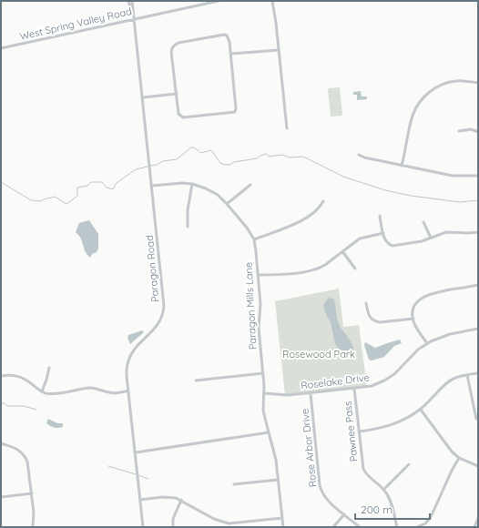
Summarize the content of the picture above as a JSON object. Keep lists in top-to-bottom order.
{
  "streets": {
    "street": [
      "West Spring Valley Road",
      "Paragon Road",
      "Paragon Mills Lane",
      "Roselake Drive",
      "Pawnee Pass",
      "Rose Arbor Drive"
    ]
  },
  "crossings": [
    ["West Spring Valley Road", "Paragon Road"],
    ["Paragon Road", "Paragon Mills Lane"],
    ["Paragon Mills Lane", "Roselake Drive"],
    ["Roselake Drive", "Pawnee Pass"],
    ["Roselake Drive", "Rose Arbor Drive"]
  ],
  "parks": ["Rosewood Park"],
  "scale_bar": "200 m"
}
